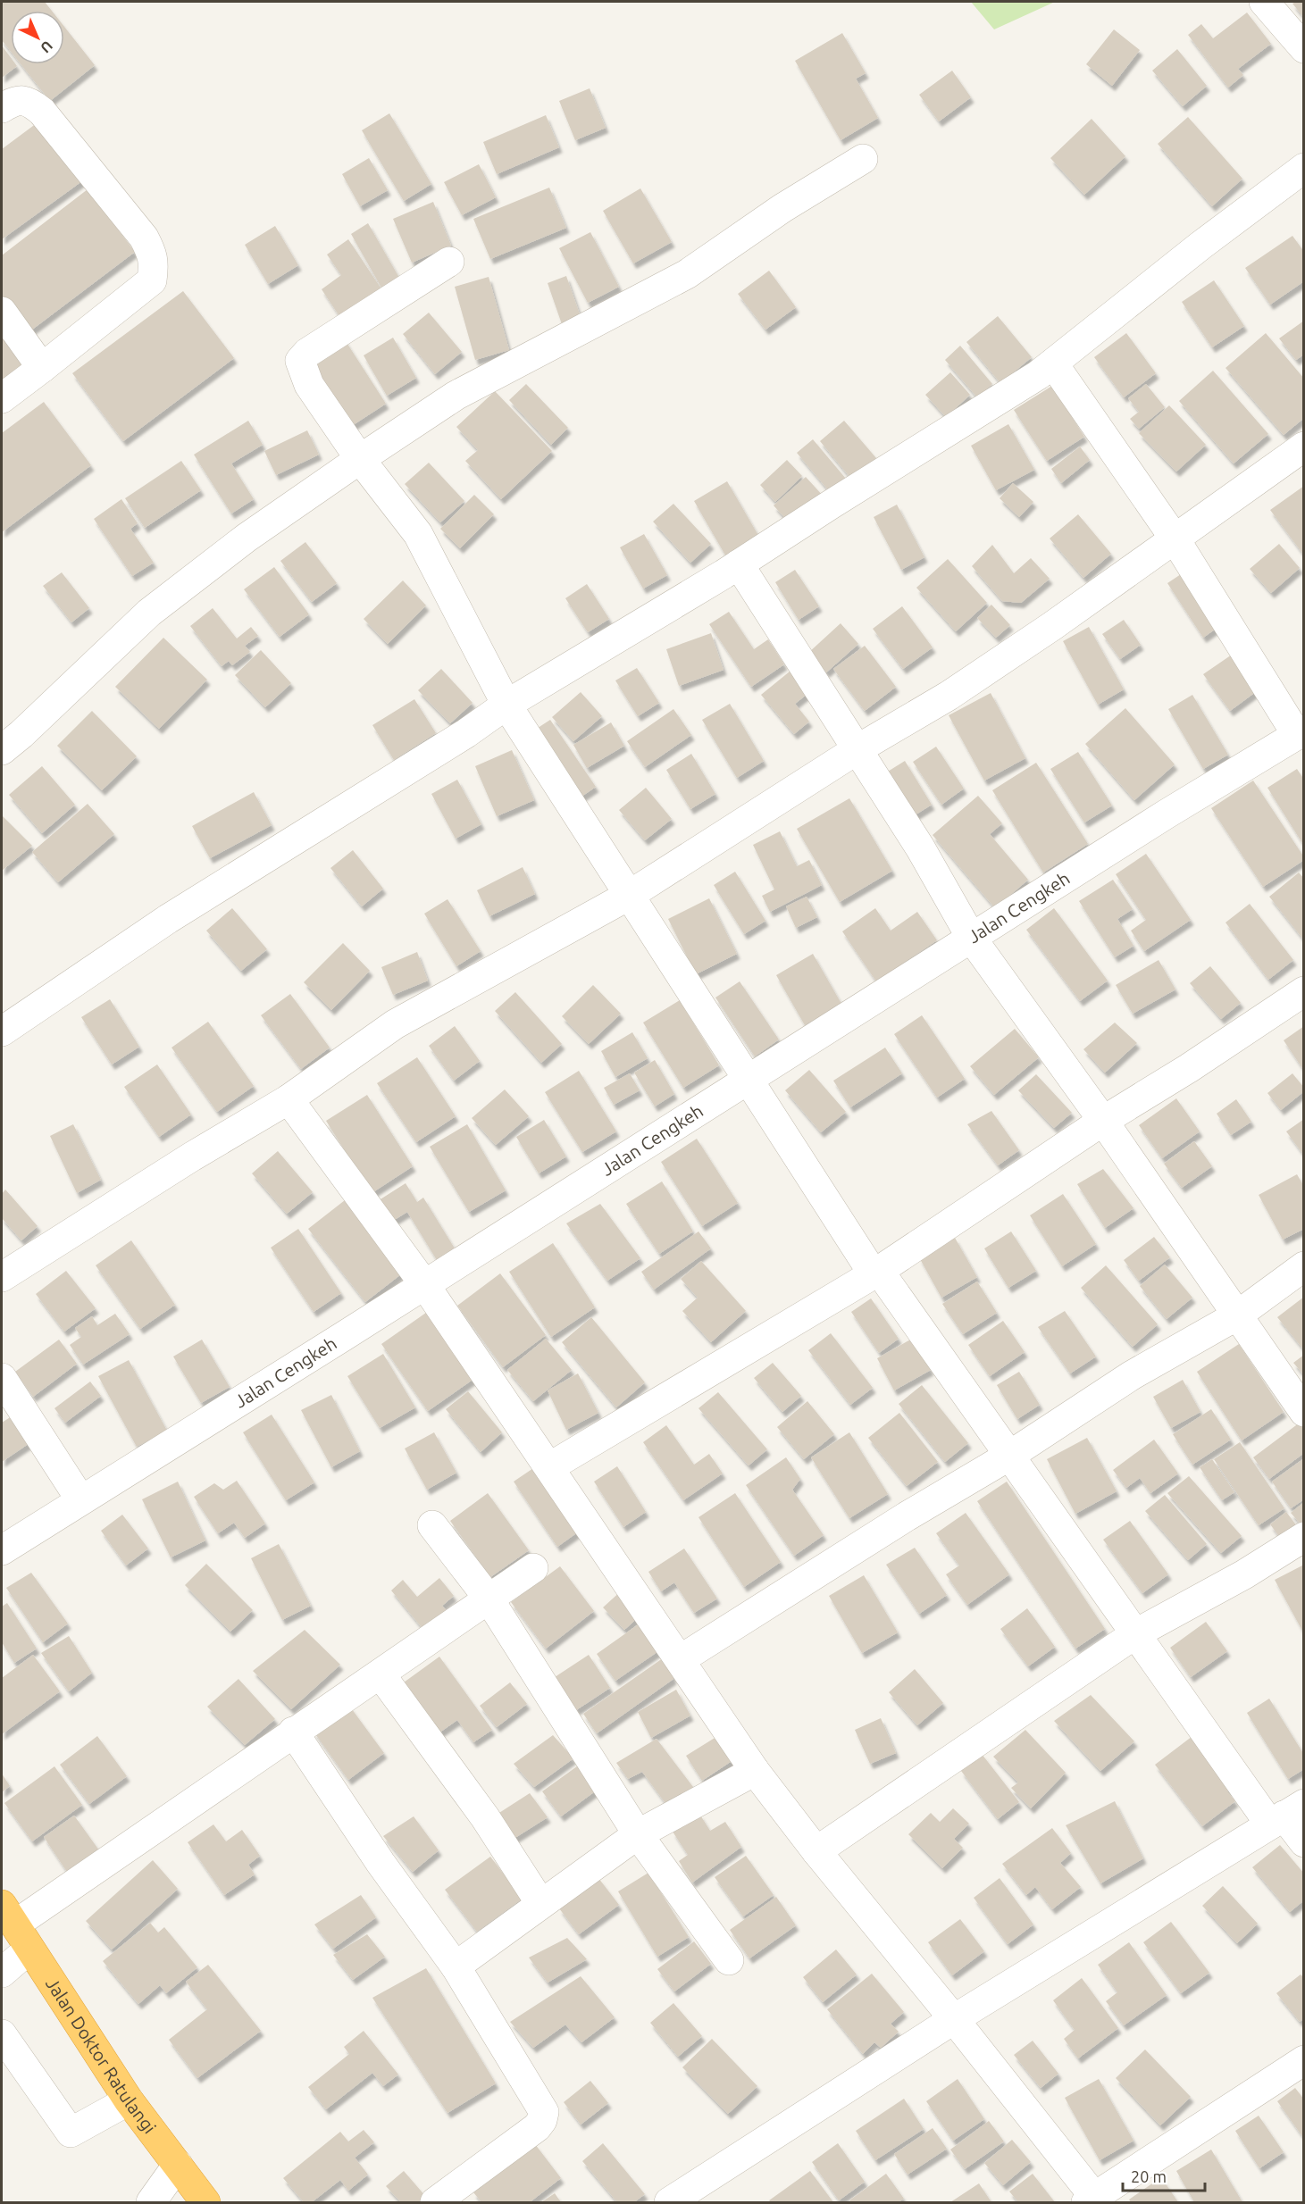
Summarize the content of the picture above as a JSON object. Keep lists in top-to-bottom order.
{
  "streets": {
    "highway": ["Jalan Doktor Ratulangi"],
    "street": ["Jalan Cengkeh"]
  },
  "scale_bar": "20 m",
  "north": "bottom right"
}
